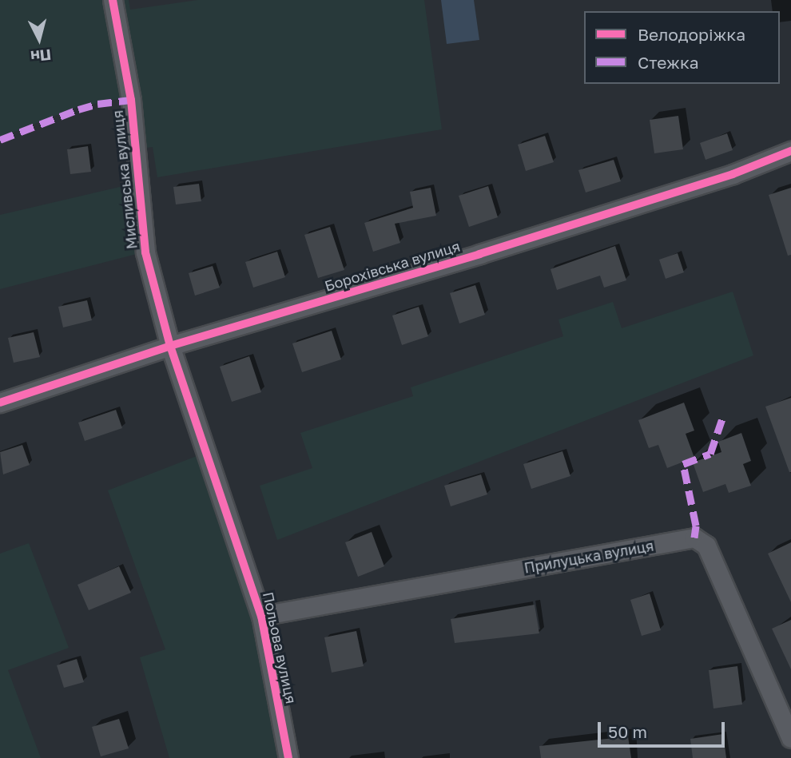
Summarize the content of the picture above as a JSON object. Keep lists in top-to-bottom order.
{
  "streets": {
    "street": [
      "Мисливська вулиця",
      "Борохівська вулиця",
      "Прилуцька вулиця",
      "Польова вулиця"
    ]
  },
  "crossings": [
    ["Мисливська вулиця", "Борохівська вулиця"],
    ["Мисливська вулиця", "Польова вулиця"],
    ["Прилуцька вулиця", "Польова вулиця"]
  ],
  "legend": ["Велодоріжка", "Стежка"],
  "scale_bar": "50 m",
  "north": "bottom"
}
